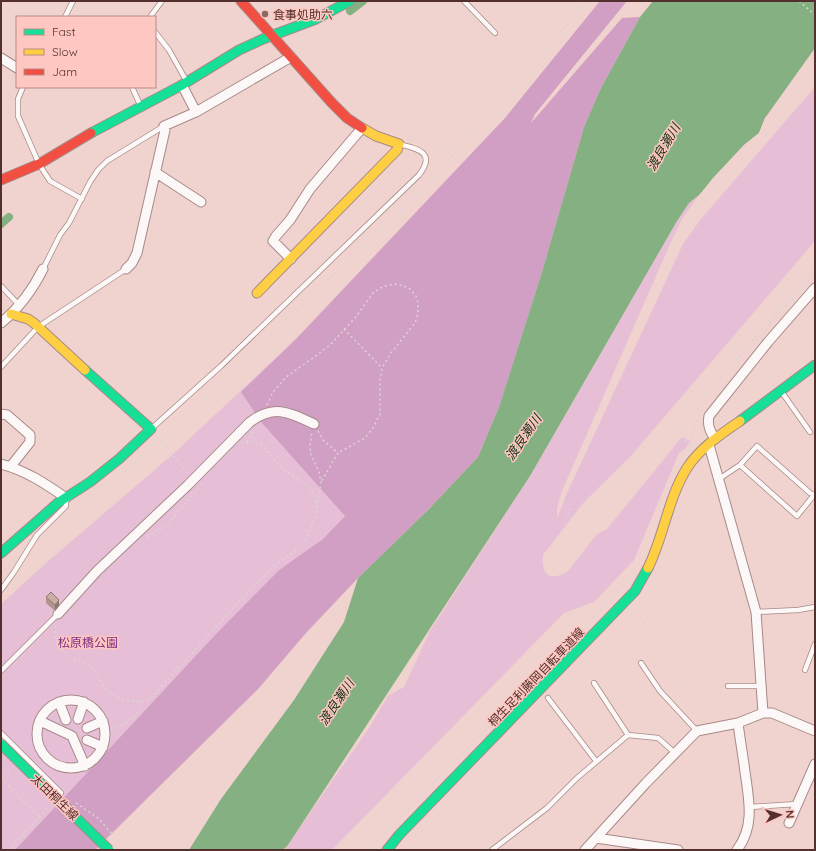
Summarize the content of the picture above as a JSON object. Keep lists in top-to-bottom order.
{
  "streets": {
    "street": ["太田桐生線"],
    "path": ["桐生足利藤岡自転車道線"]
  },
  "water": ["渡良瀬川"],
  "parks": ["松原橋公園"],
  "places": ["食事処助六"],
  "legend": ["Fast", "Slow", "Jam"],
  "north": "right"
}
